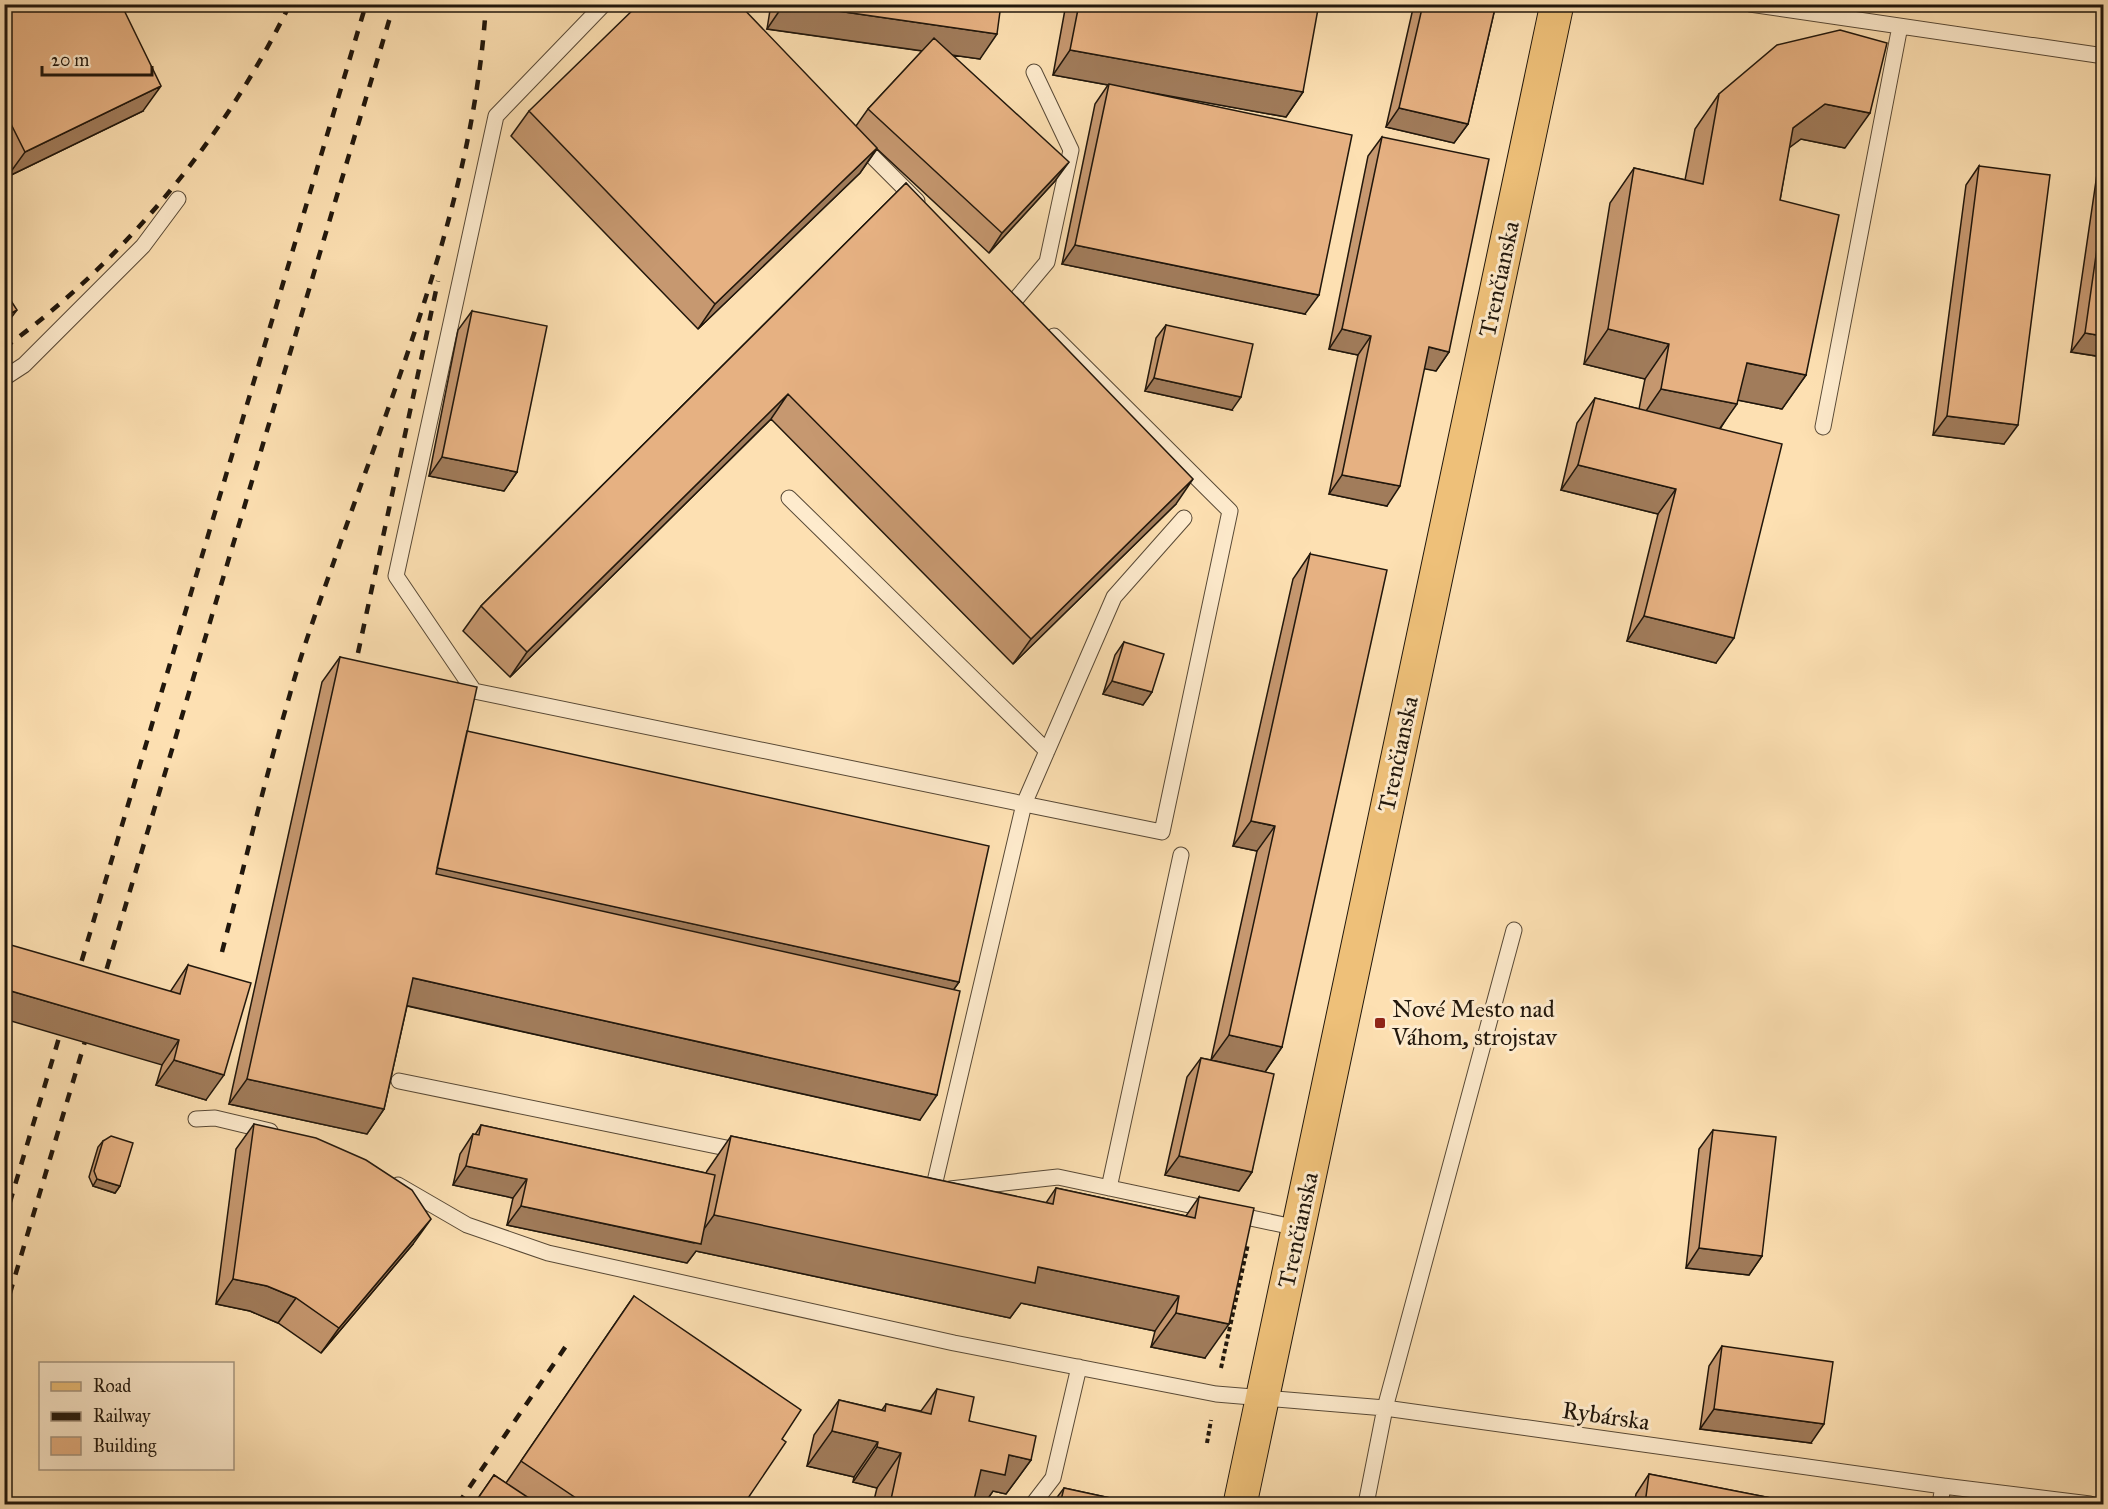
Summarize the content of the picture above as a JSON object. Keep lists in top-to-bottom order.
{
  "streets": {
    "main road": ["Trenčianska"],
    "lane": ["Rybárska"]
  },
  "crossings": [
    ["Trenčianska", "Rybárska"]
  ],
  "places": {
    "transit": ["Nové Mesto nad Váhom, strojstav"]
  },
  "legend": ["Road", "Railway", "Building"],
  "scale_bar": "20 m"
}
